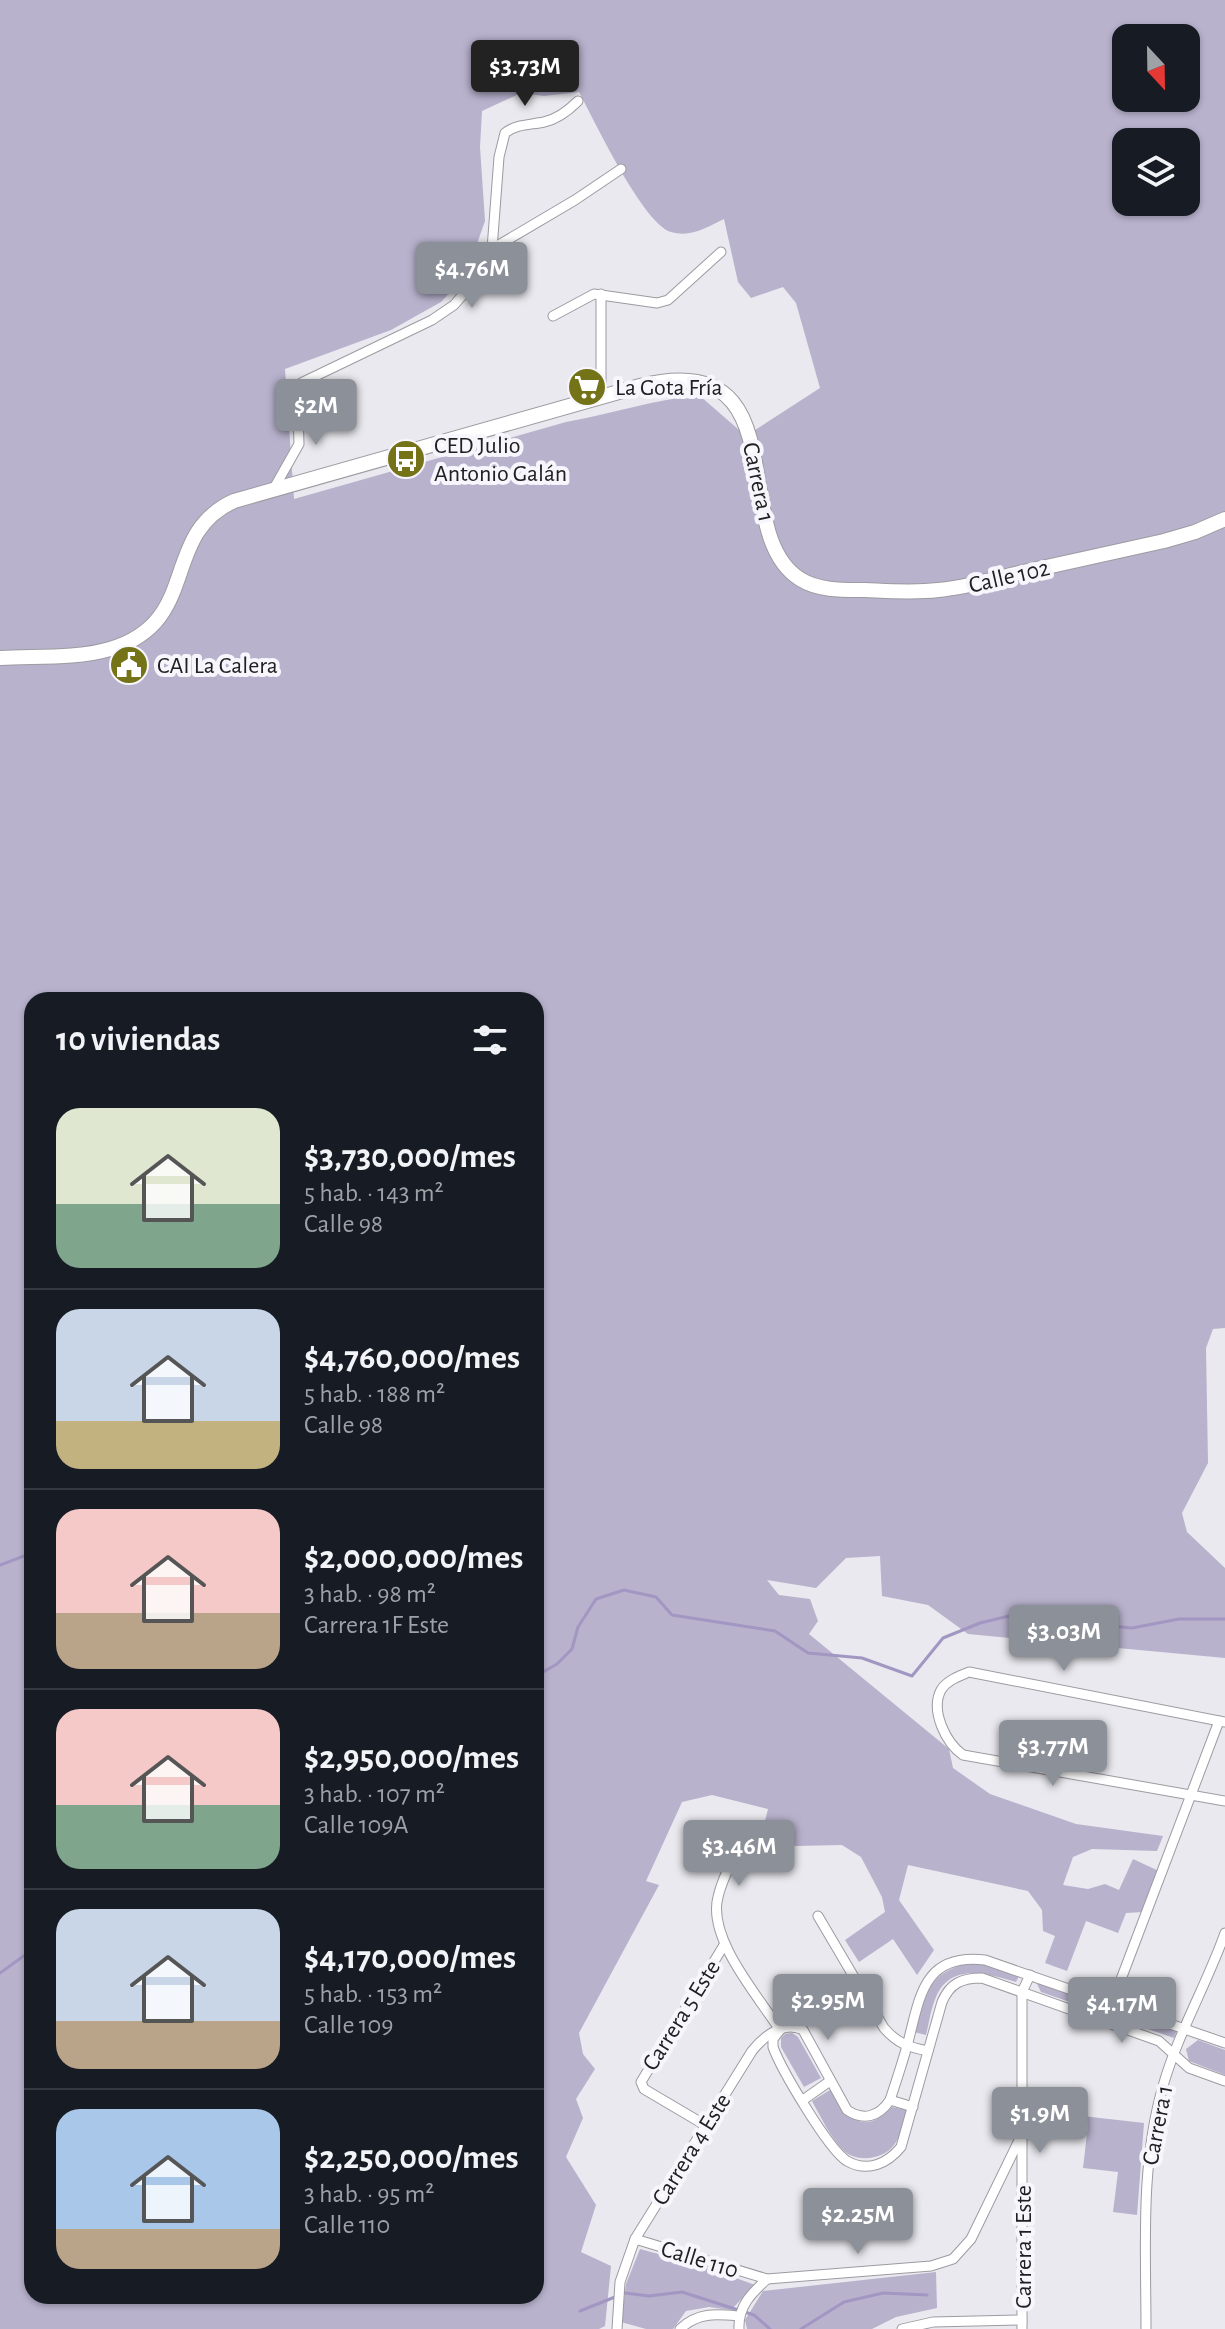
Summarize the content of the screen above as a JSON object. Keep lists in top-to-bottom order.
{
  "streets": {
    "main road": ["Carrera 1", "Calle 102"],
    "street": [
      "Carrera 5 Este",
      "Carrera 4 Este",
      "Carrera 1 Este",
      "Calle 110"
    ]
  },
  "crossings": [
    ["Carrera 1", "Calle 102"],
    ["Carrera 5 Este", "Carrera 4 Este"],
    ["Carrera 4 Este", "Calle 110"],
    ["Carrera 1 Este", "Calle 110"]
  ],
  "places": {
    "supermarket": ["La Gota Fría"],
    "bus stop": ["CED Julio Antonio Galán"],
    "public building": ["CAI La Calera"]
  },
  "north": "bottom",
  "page": {
    "price": [
      "$3.73M",
      "$4.76M",
      "$2M",
      "$3.03M",
      "$3.77M",
      "$3.46M",
      "$2.95M",
      "$4.17M",
      "$1.9M",
      "$2.25M"
    ],
    "heading": "10 viviendas",
    "list": [
      {
        "name": "$3,730,000/mes",
        "note": "5 hab. · 143 m² · Calle 98"
      },
      {
        "name": "$4,760,000/mes",
        "note": "5 hab. · 188 m² · Calle 98"
      },
      {
        "name": "$2,000,000/mes",
        "note": "3 hab. · 98 m² · Carrera 1F Este"
      },
      {
        "name": "$2,950,000/mes",
        "note": "3 hab. · 107 m² · Calle 109A"
      },
      {
        "name": "$4,170,000/mes",
        "note": "5 hab. · 153 m² · Calle 109"
      },
      {
        "name": "$2,250,000/mes",
        "note": "3 hab. · 95 m² · Calle 110"
      }
    ]
  }
}
